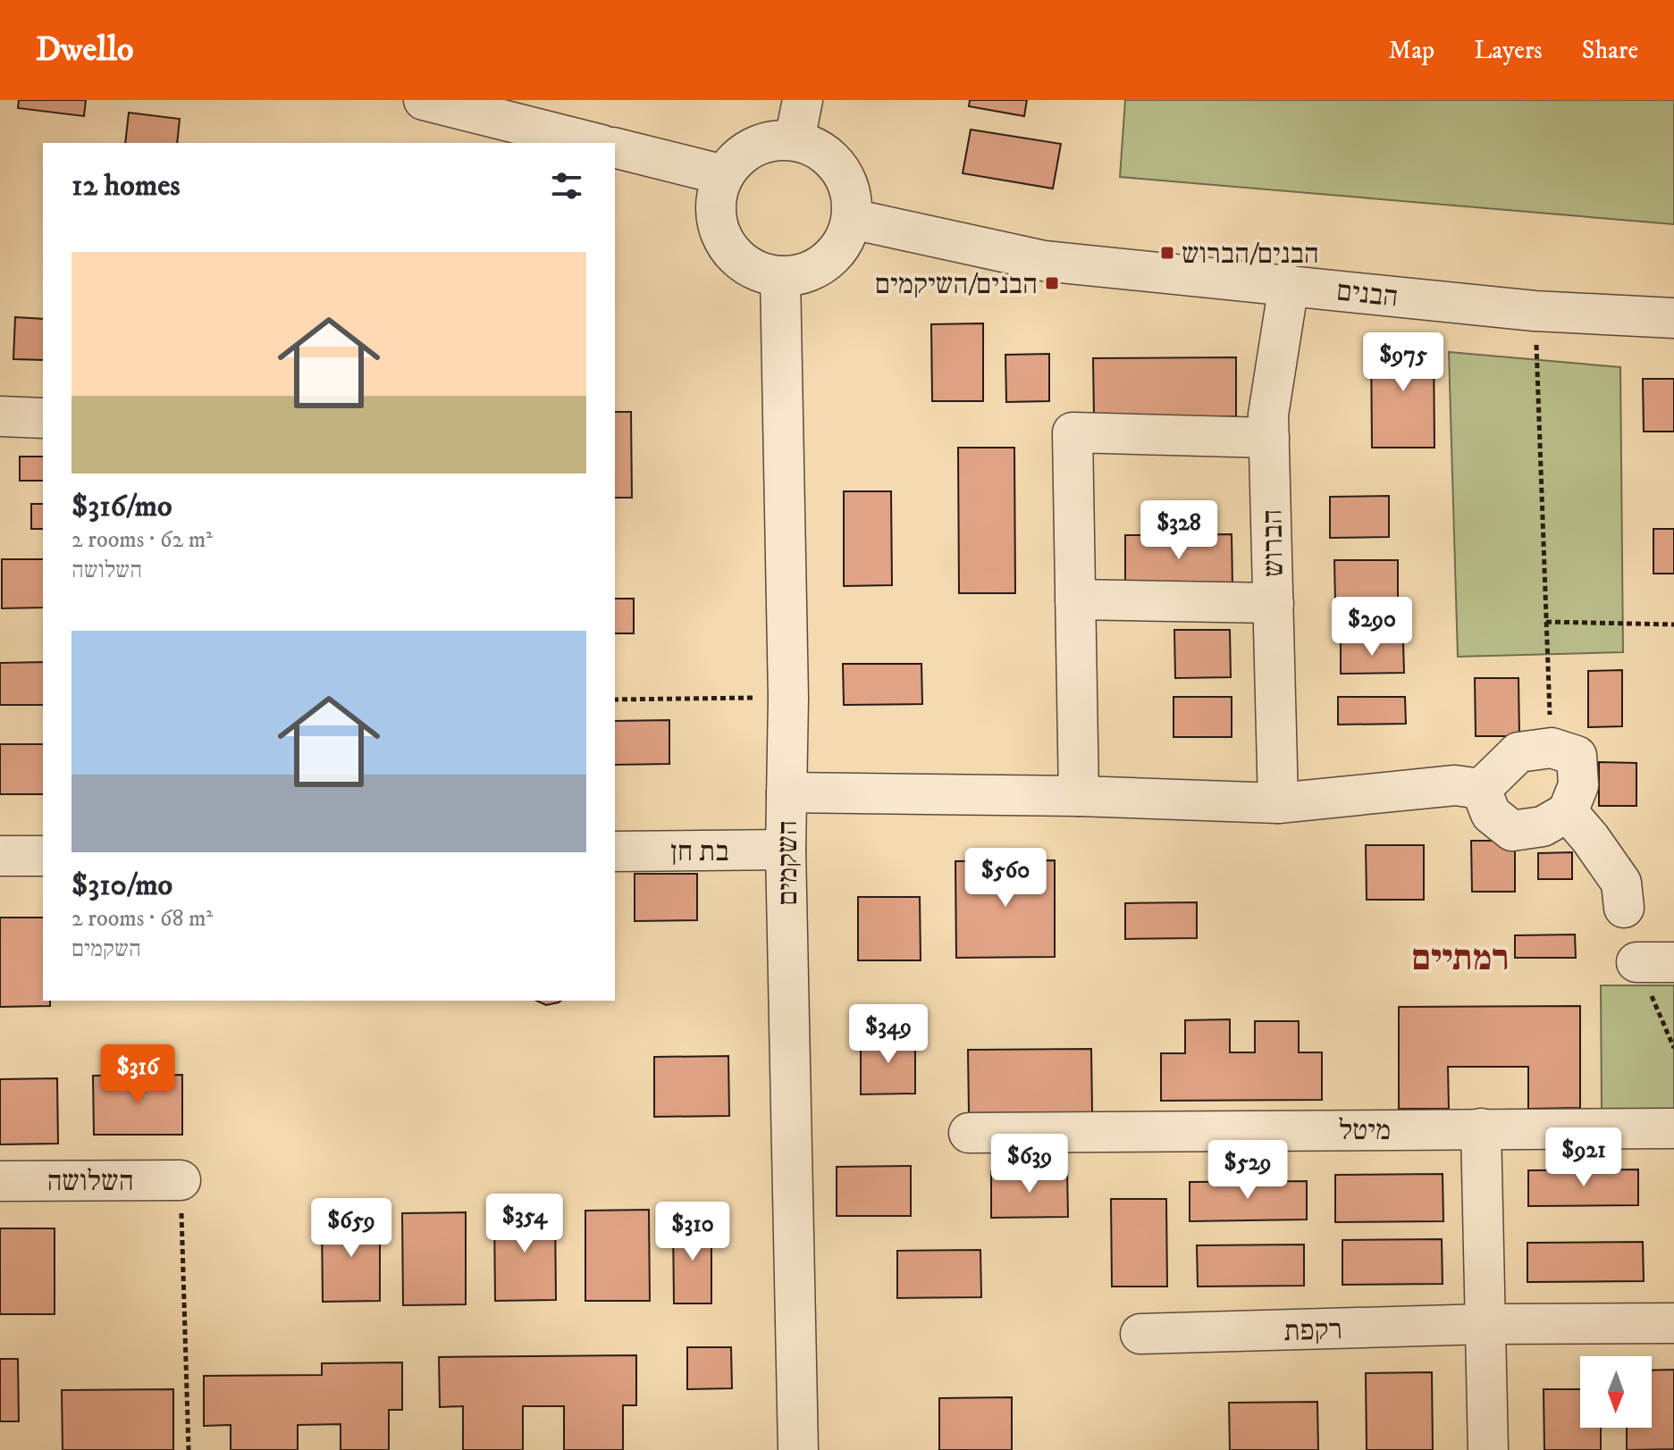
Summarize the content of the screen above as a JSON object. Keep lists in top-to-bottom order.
{
  "streets": {
    "street": [
      "הבנים",
      "הברוש",
      "בת חן",
      "השקמים",
      "מיטל",
      "השלושה",
      "רקפת"
    ]
  },
  "crossings": [
    ["הבנים", "הברוש"],
    ["הבנים", "השקמים"],
    ["בת חן", "השקמים"]
  ],
  "districts": ["רמתיים"],
  "places": {
    "transit": ["הבנים/הברוש", "הבנים/השיקמים"]
  },
  "north": "bottom",
  "page": {
    "header": "Dwello",
    "nav": ["Map", "Layers", "Share"],
    "heading": "12 homes",
    "list": [
      {
        "name": "$316/mo",
        "note": "2 rooms · 62 m² · השלושה"
      },
      {
        "name": "$310/mo",
        "note": "2 rooms · 68 m² · השקמים"
      }
    ],
    "price": [
      "$975",
      "$328",
      "$290",
      "$560",
      "$349",
      "$316",
      "$921",
      "$639",
      "$529",
      "$354",
      "$659",
      "$310"
    ]
  }
}
